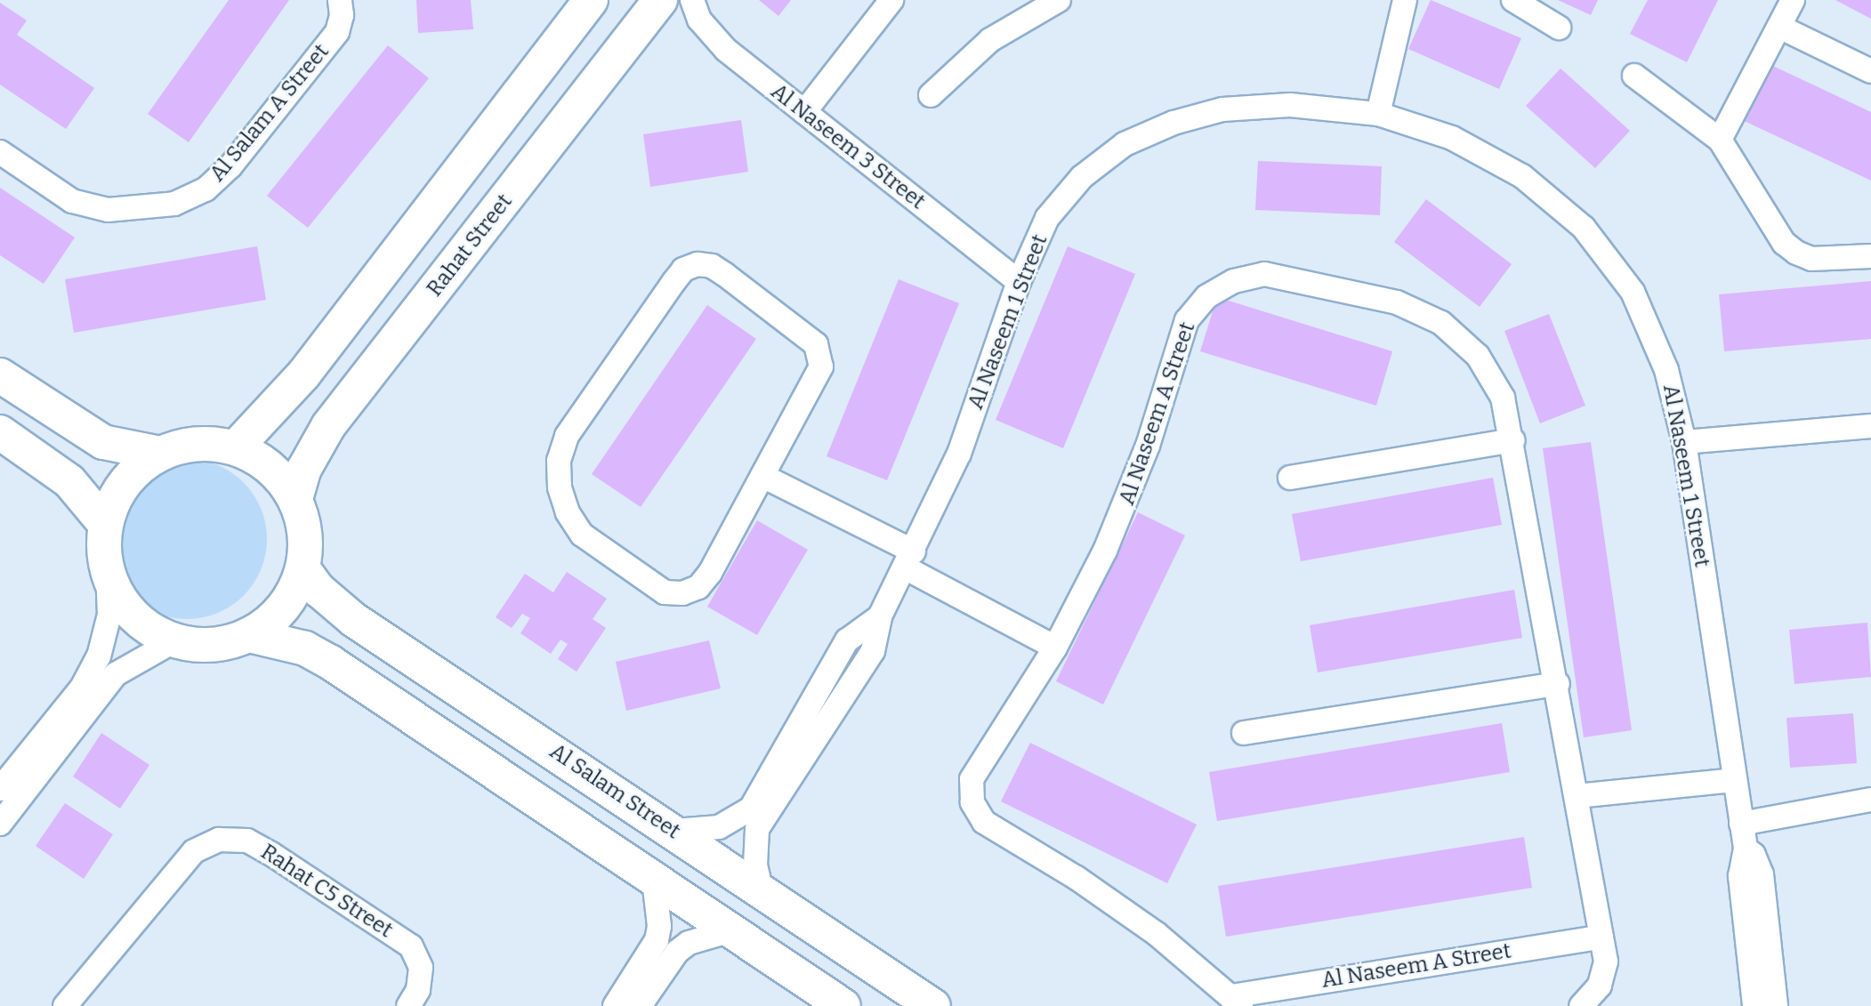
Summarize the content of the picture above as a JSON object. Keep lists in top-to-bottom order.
{
  "streets": {
    "street": [
      "Al Salam A Street",
      "Al Naseem 3 Street",
      "Rahat Street",
      "Al Naseem 1 Street",
      "Al Naseem A Street",
      "Al Salam Street",
      "Rahat C5 Street"
    ]
  },
  "crossings": [
    ["Al Naseem 3 Street", "Al Naseem 1 Street"],
    ["Rahat Street", "Al Salam Street"],
    ["Al Naseem 1 Street", "Al Salam Street"]
  ]
}
